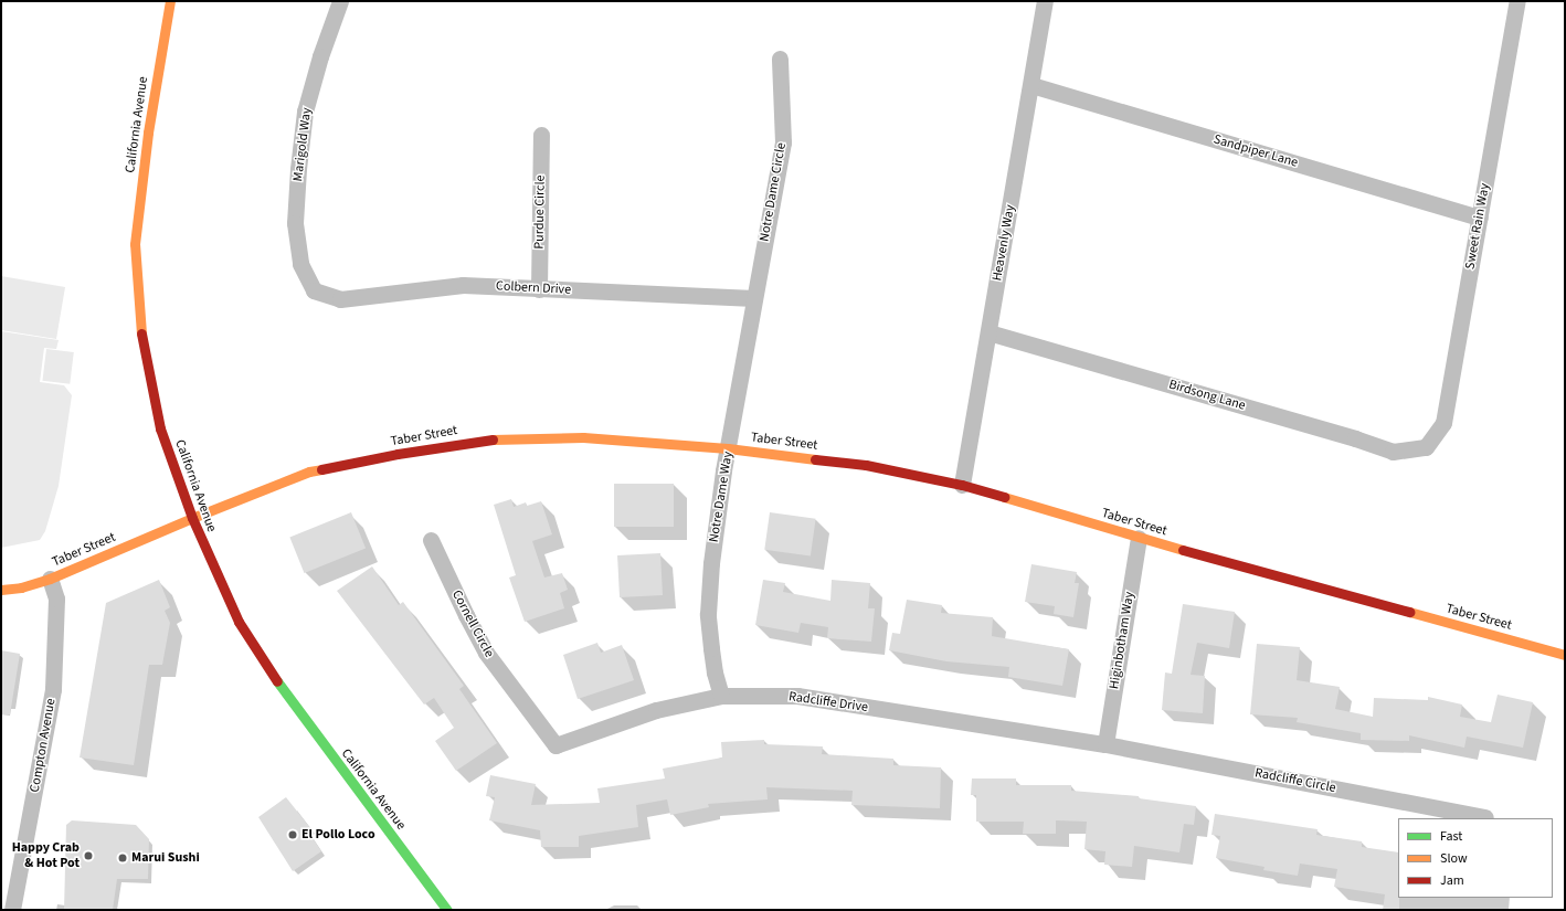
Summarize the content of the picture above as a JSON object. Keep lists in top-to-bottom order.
{
  "streets": {
    "street": [
      "California Avenue",
      "Marigold Way",
      "Sandpiper Lane",
      "Notre Dame Circle",
      "Purdue Circle",
      "Sweet Rain Way",
      "Heavenly Way",
      "Colbern Drive",
      "Birdsong Lane",
      "Taber Street",
      "Notre Dame Way",
      "Cornell Circle",
      "Higinbotham Way",
      "Radcliffe Drive",
      "Compton Avenue",
      "Radcliffe Circle"
    ]
  },
  "crossings": [
    ["California Avenue", "Taber Street"],
    ["Marigold Way", "Colbern Drive"],
    ["Sandpiper Lane", "Sweet Rain Way"],
    ["Sandpiper Lane", "Heavenly Way"],
    ["Notre Dame Circle", "Colbern Drive"],
    ["Notre Dame Circle", "Notre Dame Way"],
    ["Purdue Circle", "Colbern Drive"],
    ["Sweet Rain Way", "Birdsong Lane"],
    ["Heavenly Way", "Birdsong Lane"],
    ["Heavenly Way", "Taber Street"],
    ["Colbern Drive", "Notre Dame Way"],
    ["Taber Street", "Notre Dame Way"],
    ["Taber Street", "Higinbotham Way"],
    ["Taber Street", "Compton Avenue"],
    ["Notre Dame Way", "Radcliffe Drive"],
    ["Cornell Circle", "Radcliffe Drive"],
    ["Higinbotham Way", "Radcliffe Drive"],
    ["Higinbotham Way", "Radcliffe Circle"],
    ["Radcliffe Drive", "Radcliffe Circle"]
  ],
  "places": ["El Pollo Loco", "Happy Crab & Hot Pot", "Marui Sushi"],
  "legend": ["Fast", "Slow", "Jam"]
}
